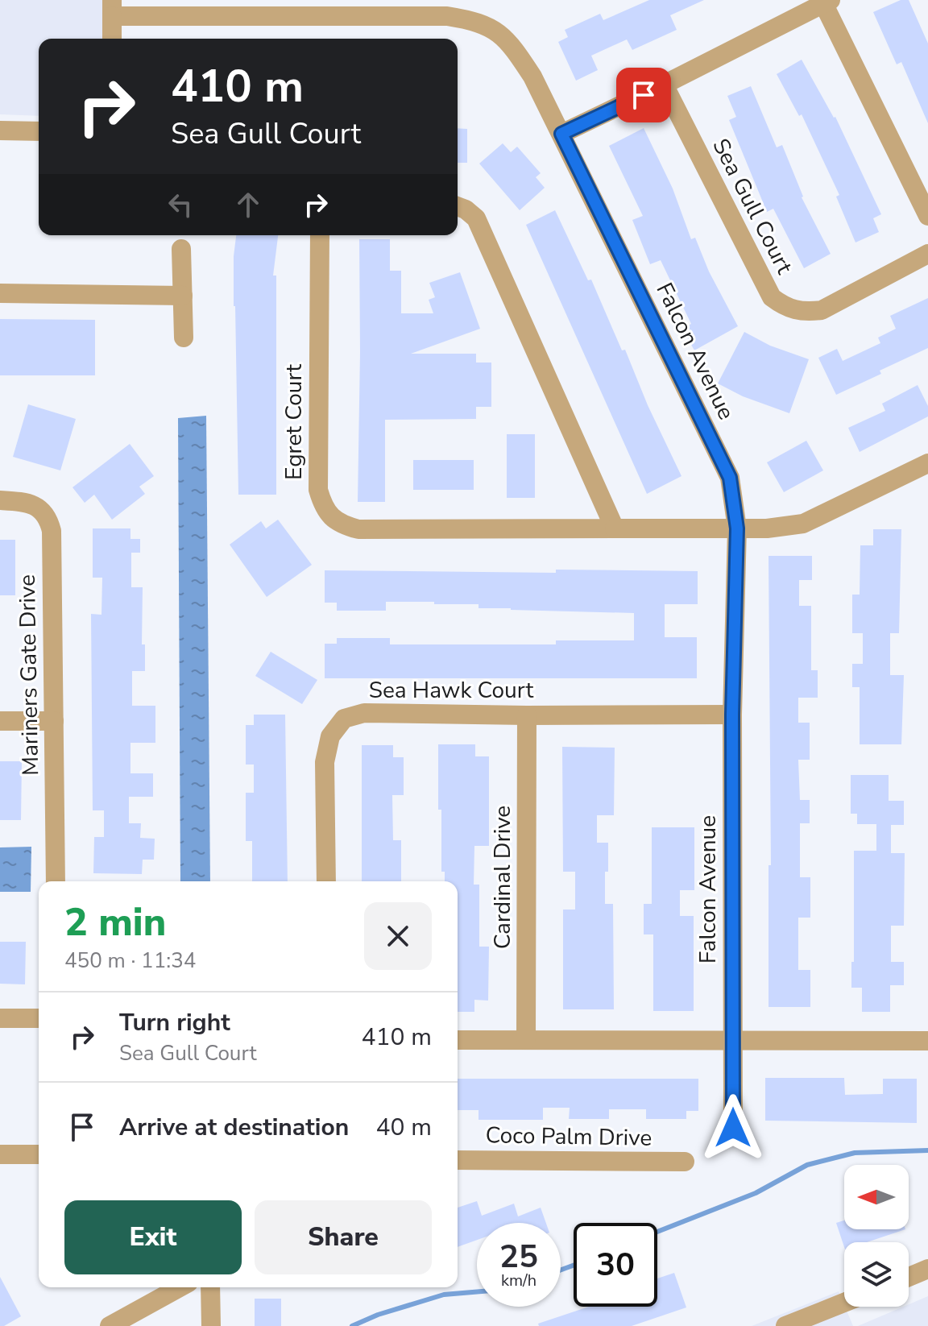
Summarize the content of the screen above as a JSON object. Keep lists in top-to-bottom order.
{
  "streets": {
    "street": [
      "Sea Gull Court",
      "Falcon Avenue",
      "Egret Court",
      "Mariners Gate Drive",
      "Sea Hawk Court",
      "Cardinal Drive",
      "Coco Palm Drive"
    ]
  },
  "crossings": [
    ["Falcon Avenue", "Egret Court"],
    ["Falcon Avenue", "Sea Hawk Court"],
    ["Sea Hawk Court", "Cardinal Drive"]
  ],
  "north": "left",
  "page": {
    "turn": ["410 m", "Sea Gull Court"],
    "heading": ["2 min", "450 m · 11:34"],
    "list": [
      {
        "name": "Turn right",
        "note": "Sea Gull Court",
        "value": "410 m"
      },
      {
        "name": "Arrive at destination",
        "value": "40 m"
      }
    ],
    "buttons": ["Exit", "Share"],
    "speed": "25 km/h",
    "limit": "30"
  }
}
